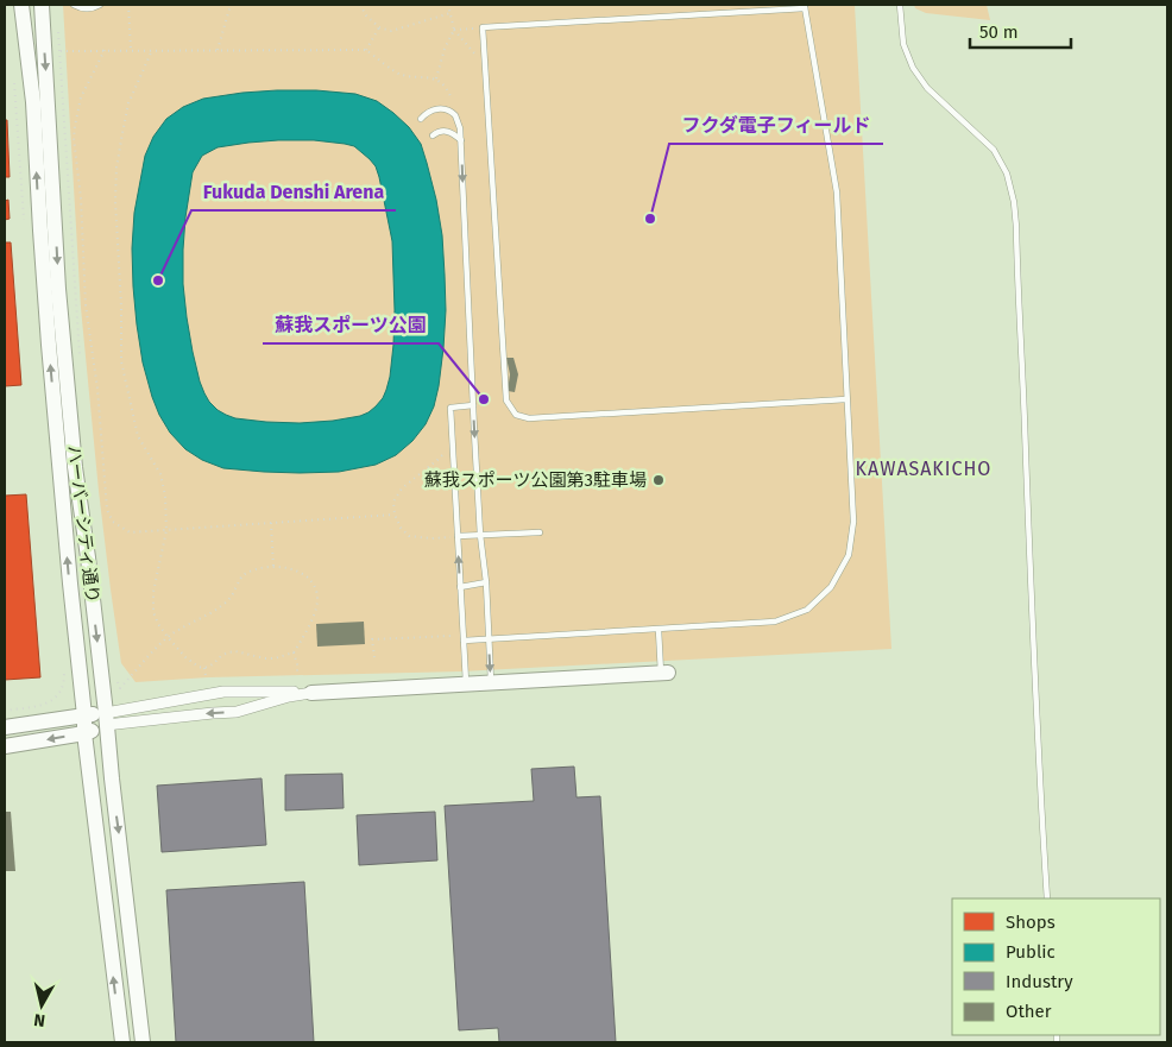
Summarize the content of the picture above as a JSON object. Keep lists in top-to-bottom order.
{
  "streets": {
    "street": ["ハーバーシティ通り"]
  },
  "districts": ["KAWASAKICHO"],
  "places": [
    "フクダ電子フィールド",
    "Fukuda Denshi Arena",
    "蘇我スポーツ公園",
    "蘇我スポーツ公園第3駐車場"
  ],
  "legend": [
    "Shops",
    "Public",
    "Industry",
    "Other"
  ],
  "scale_bar": "50 m",
  "north": "bottom"
}
